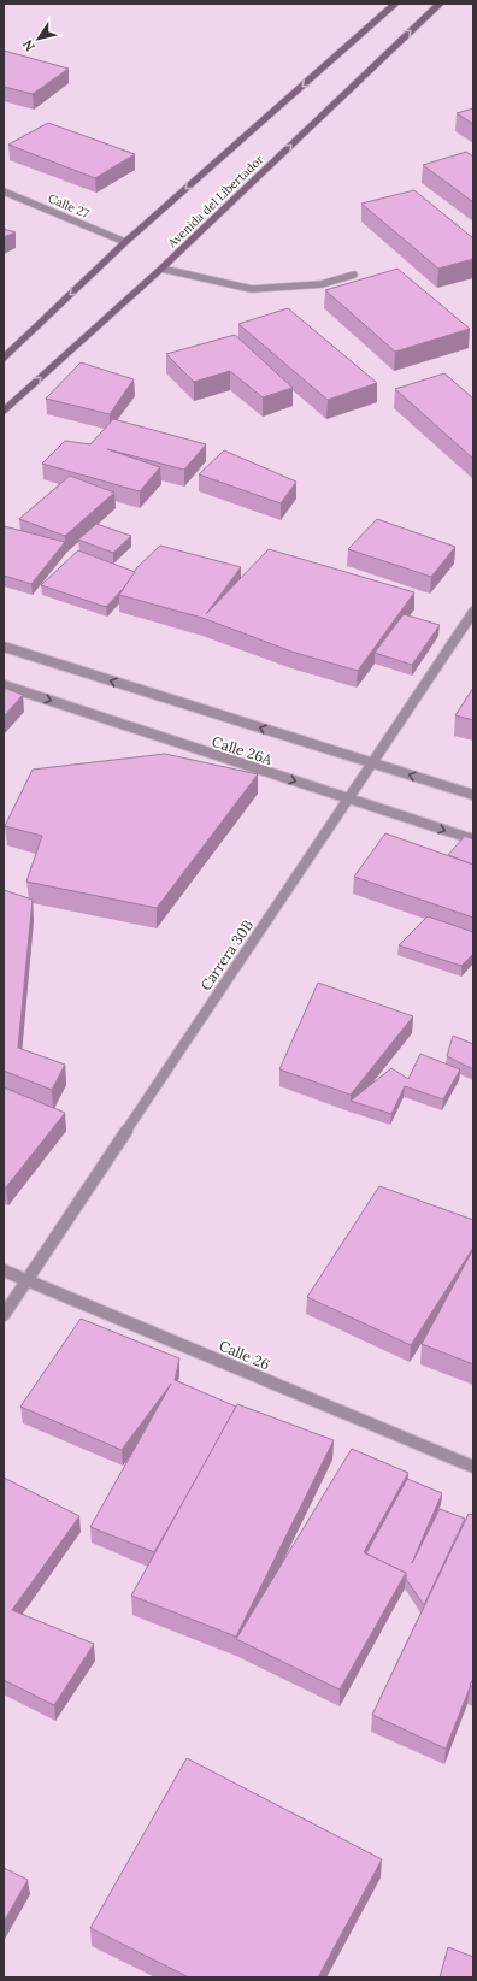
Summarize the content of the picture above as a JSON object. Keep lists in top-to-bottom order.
{
  "streets": {
    "main road": ["Avenida del Libertador"],
    "street": [
      "Calle 27",
      "Calle 26A",
      "Carrera 30B",
      "Calle 26"
    ]
  },
  "crossings": [
    ["Avenida del Libertador", "Calle 27"],
    ["Calle 26A", "Carrera 30B"],
    ["Carrera 30B", "Calle 26"]
  ],
  "north": "bottom left"
}
